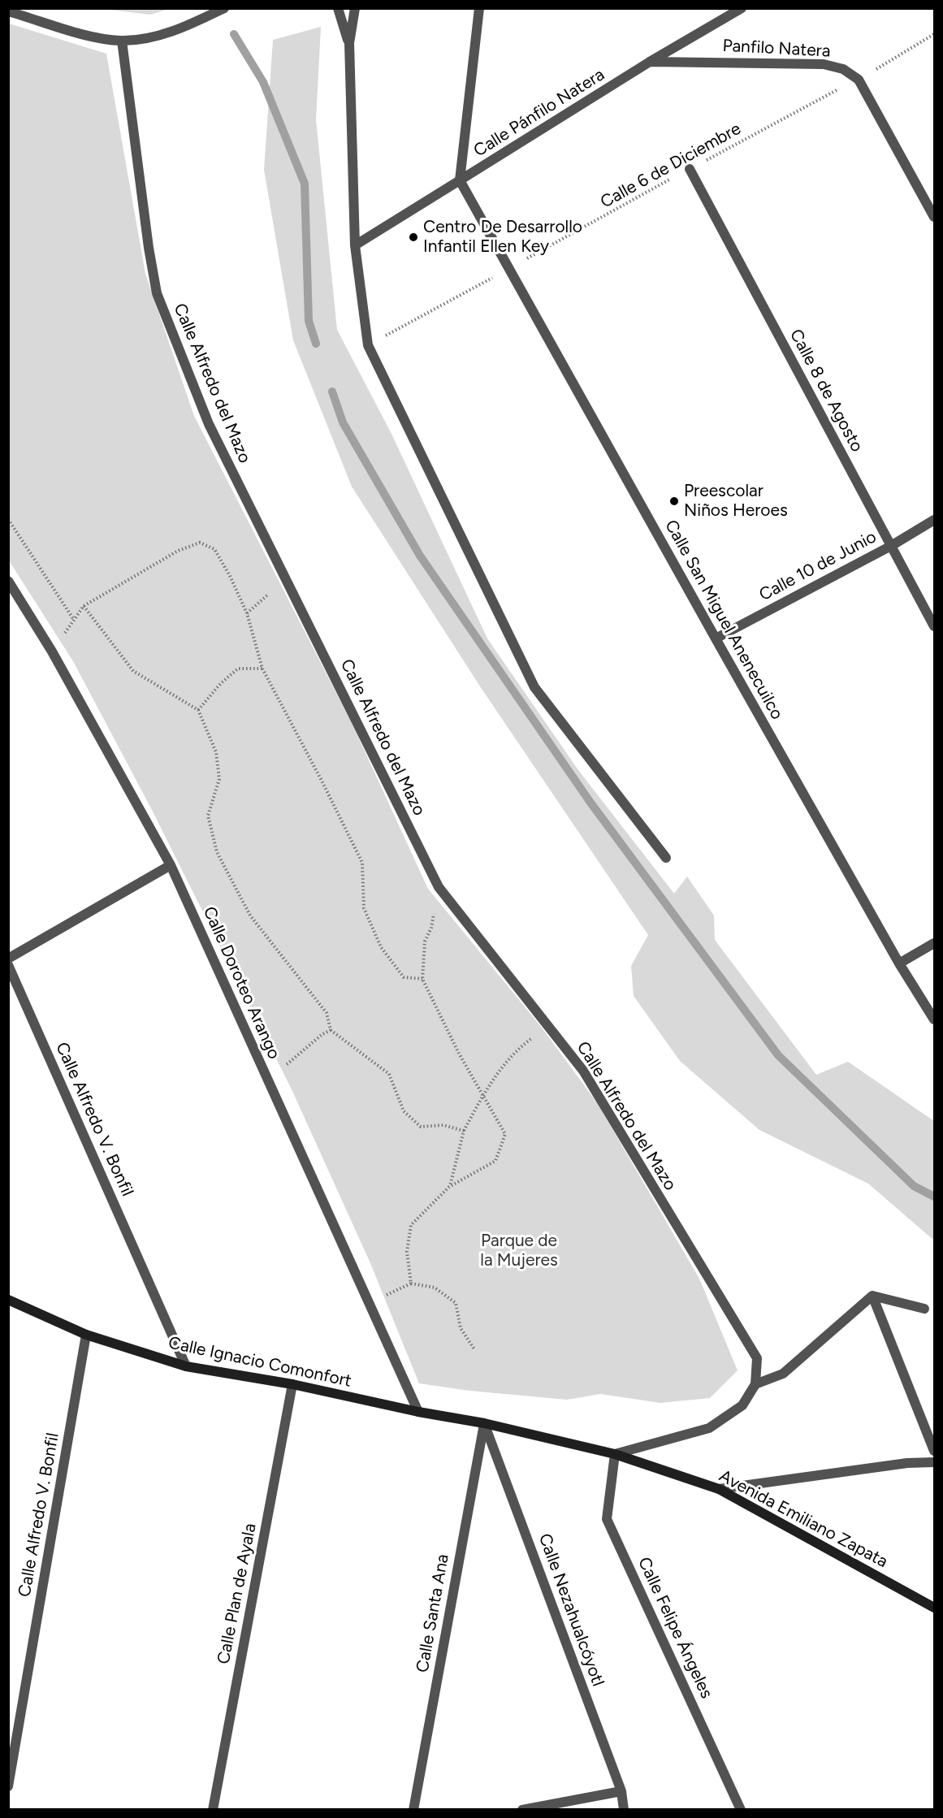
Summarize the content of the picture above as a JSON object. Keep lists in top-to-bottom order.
{
  "streets": {
    "main road": ["Calle Ignacio Comonfort", "Avenida Emiliano Zapata"],
    "street": [
      "Panfilo Natera",
      "Calle Pánfilo Natera",
      "Calle Alfredo del Mazo",
      "Calle 8 de Agosto",
      "Calle 10 de Junio",
      "Calle San Miguel Anenecuilco",
      "Calle Doroteo Arango",
      "Calle Alfredo V. Bonfil",
      "Calle Plan de Ayala",
      "Calle Nezahualcóyotl",
      "Calle Santa Ana",
      "Calle Felipe Ángeles"
    ],
    "path": ["Calle 6 de Diciembre"]
  },
  "crossings": [
    ["Panfilo Natera", "Calle Pánfilo Natera"],
    ["Panfilo Natera", "Calle 6 de Diciembre"],
    ["Calle Pánfilo Natera", "Calle San Miguel Anenecuilco"],
    ["Calle 6 de Diciembre", "Calle 8 de Agosto"],
    ["Calle 6 de Diciembre", "Calle San Miguel Anenecuilco"],
    ["Calle 8 de Agosto", "Calle 10 de Junio"],
    ["Calle 10 de Junio", "Calle San Miguel Anenecuilco"],
    ["Calle Doroteo Arango", "Calle Ignacio Comonfort"],
    ["Calle Alfredo V. Bonfil", "Calle Ignacio Comonfort"],
    ["Calle Ignacio Comonfort", "Avenida Emiliano Zapata"],
    ["Calle Ignacio Comonfort", "Calle Plan de Ayala"],
    ["Calle Ignacio Comonfort", "Calle Nezahualcóyotl"],
    ["Calle Ignacio Comonfort", "Calle Santa Ana"],
    ["Avenida Emiliano Zapata", "Calle Nezahualcóyotl"],
    ["Avenida Emiliano Zapata", "Calle Santa Ana"],
    ["Avenida Emiliano Zapata", "Calle Felipe Ángeles"],
    ["Calle Nezahualcóyotl", "Calle Santa Ana"]
  ],
  "parks": ["Parque de la Mujeres"],
  "places": ["Centro De Desarrollo Infantil Ellen Key", "Preescolar Niños Heroes"]
}
